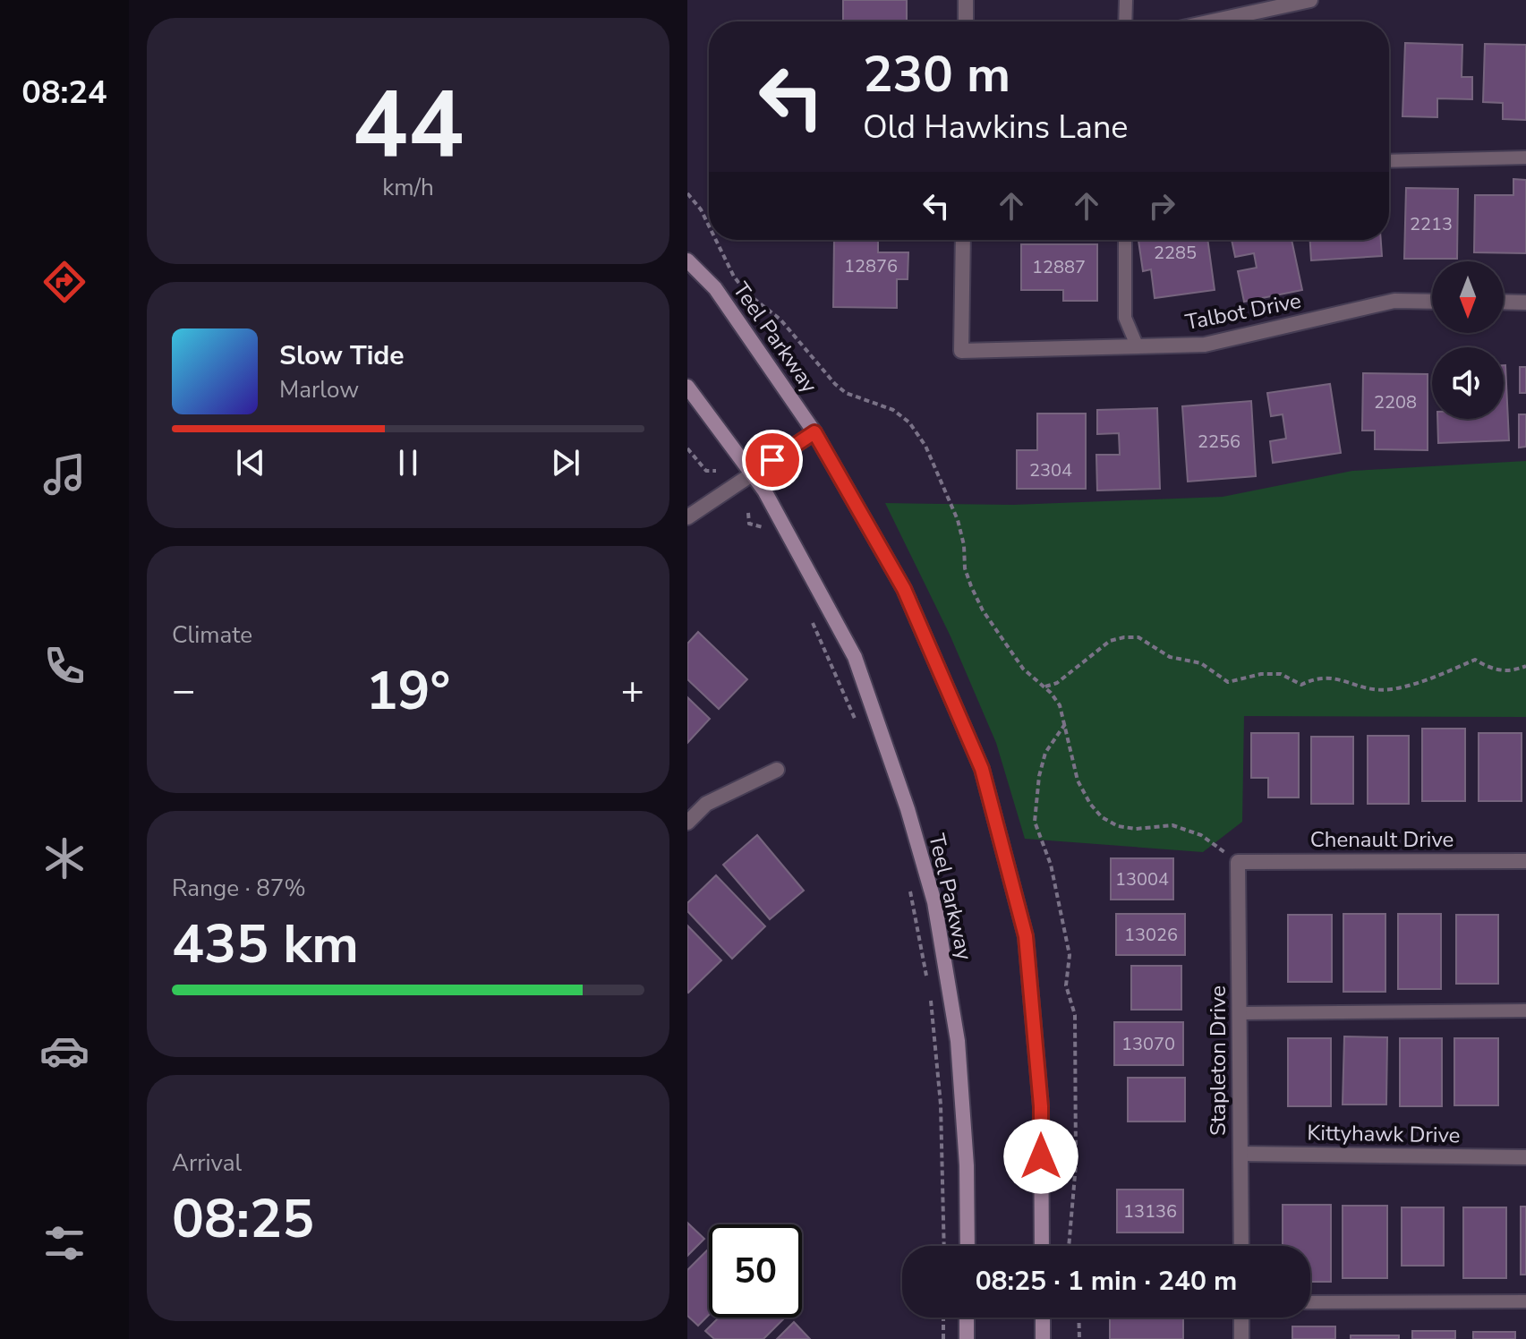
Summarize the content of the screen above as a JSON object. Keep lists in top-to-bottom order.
{
  "streets": {
    "main road": ["Teel Parkway"],
    "street": [
      "Talbot Drive",
      "Chenault Drive",
      "Stapleton Drive",
      "Kittyhawk Drive"
    ]
  },
  "crossings": [
    ["Chenault Drive", "Stapleton Drive"],
    ["Stapleton Drive", "Kittyhawk Drive"]
  ],
  "house_numbers": [
    "2213",
    "2285",
    "12876",
    "12887",
    "2208",
    "2256",
    "2304",
    "13004",
    "13026",
    "13070",
    "13136"
  ],
  "north": "bottom",
  "page": {
    "tabs": "08:24",
    "tile": [
      ["44", "km/h"],
      "Climate",
      ["Range · 87%", "435 km"],
      ["Arrival", "08:25"]
    ],
    "turn": ["230 m", "Old Hawkins Lane"],
    "song": ["Slow Tide", "Marlow"],
    "heat": ["−", "19°", "+"],
    "limit": "50",
    "trip": "08:25 · 1 min · 240 m"
  }
}
